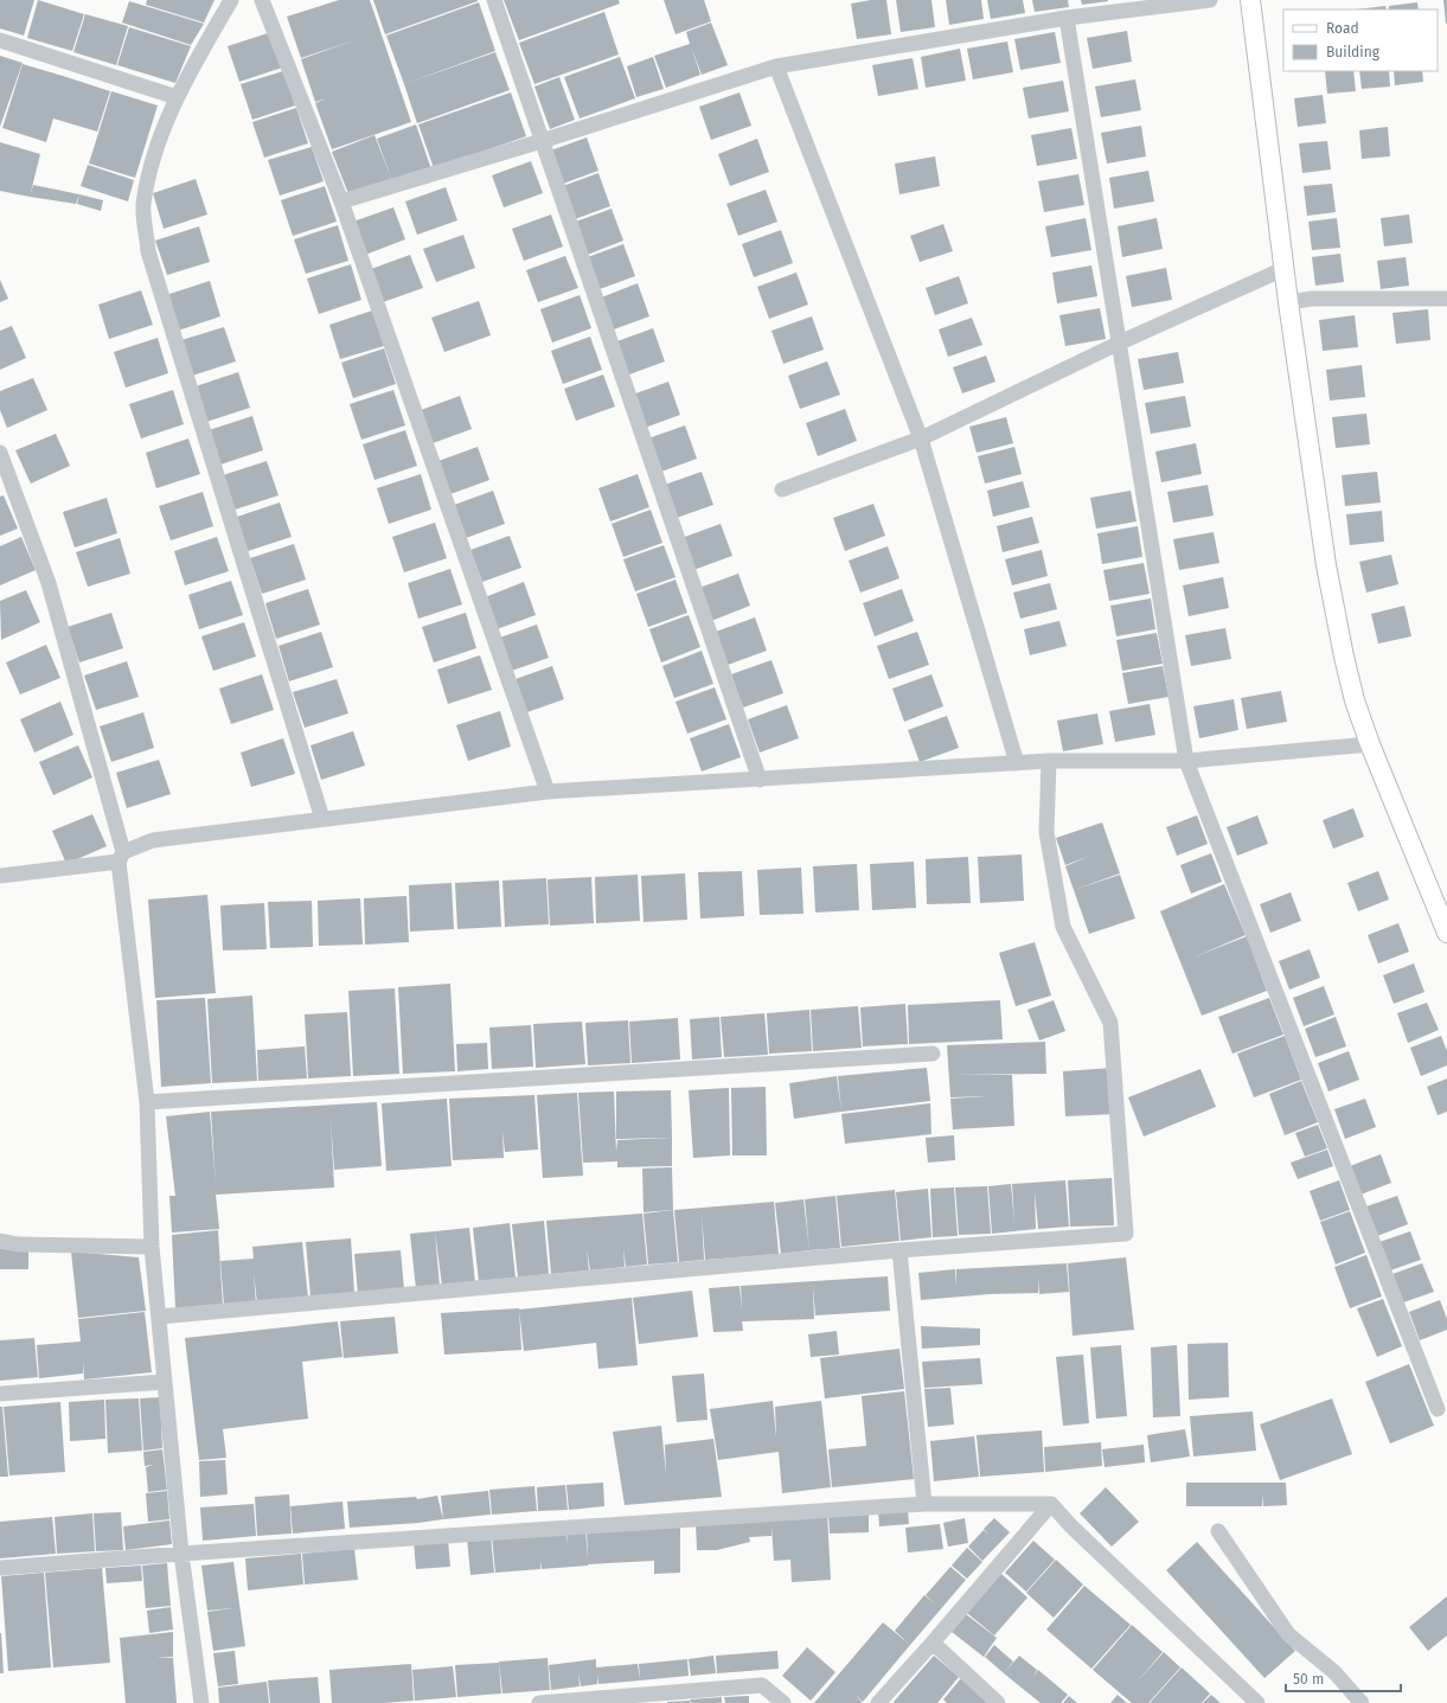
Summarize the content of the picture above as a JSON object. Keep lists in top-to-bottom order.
{
  "legend": ["Road", "Building"],
  "scale_bar": "50 m"
}
